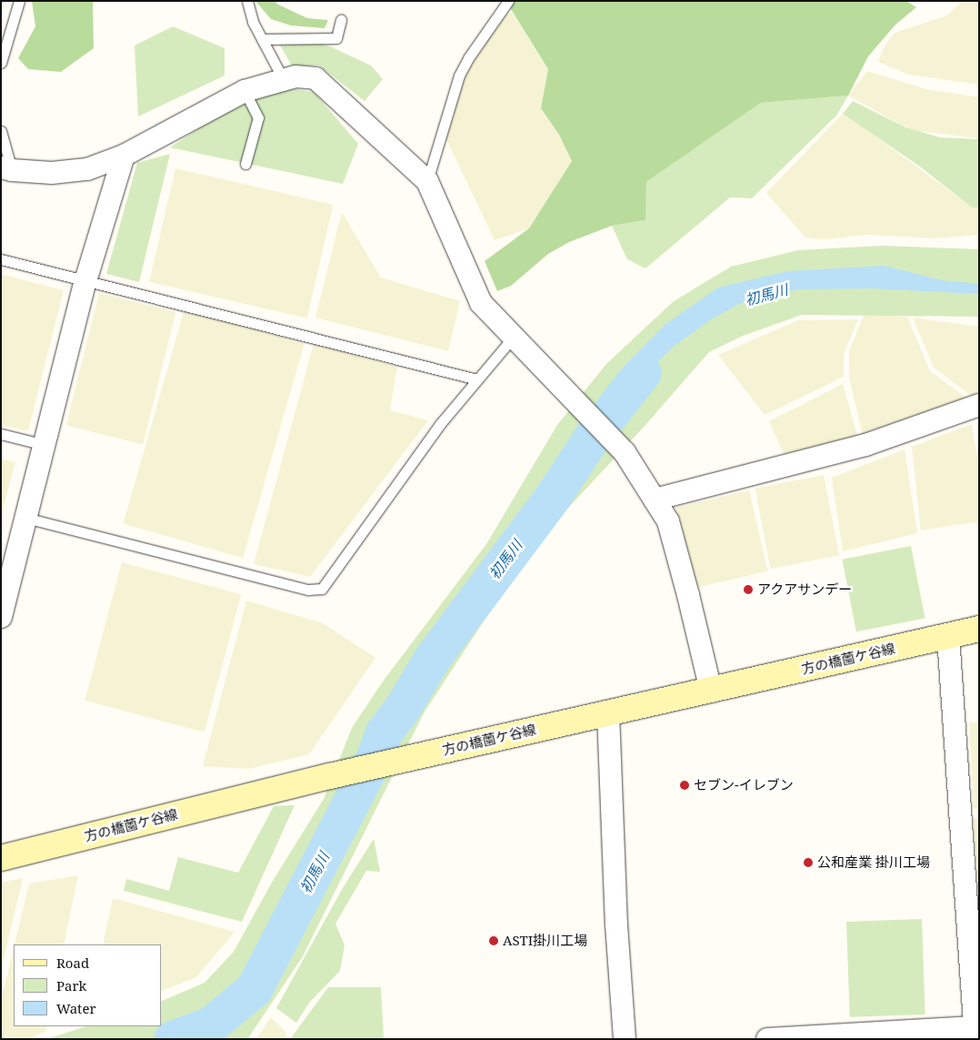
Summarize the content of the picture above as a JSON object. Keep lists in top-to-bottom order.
{
  "streets": {
    "main road": ["方の橋薗ケ谷線"]
  },
  "water": ["初馬川"],
  "places": [
    "アクアサンデー",
    "セブン-イレブン",
    "公和産業 掛川工場",
    "ASTI掛川工場"
  ],
  "legend": ["Road", "Park", "Water"]
}
